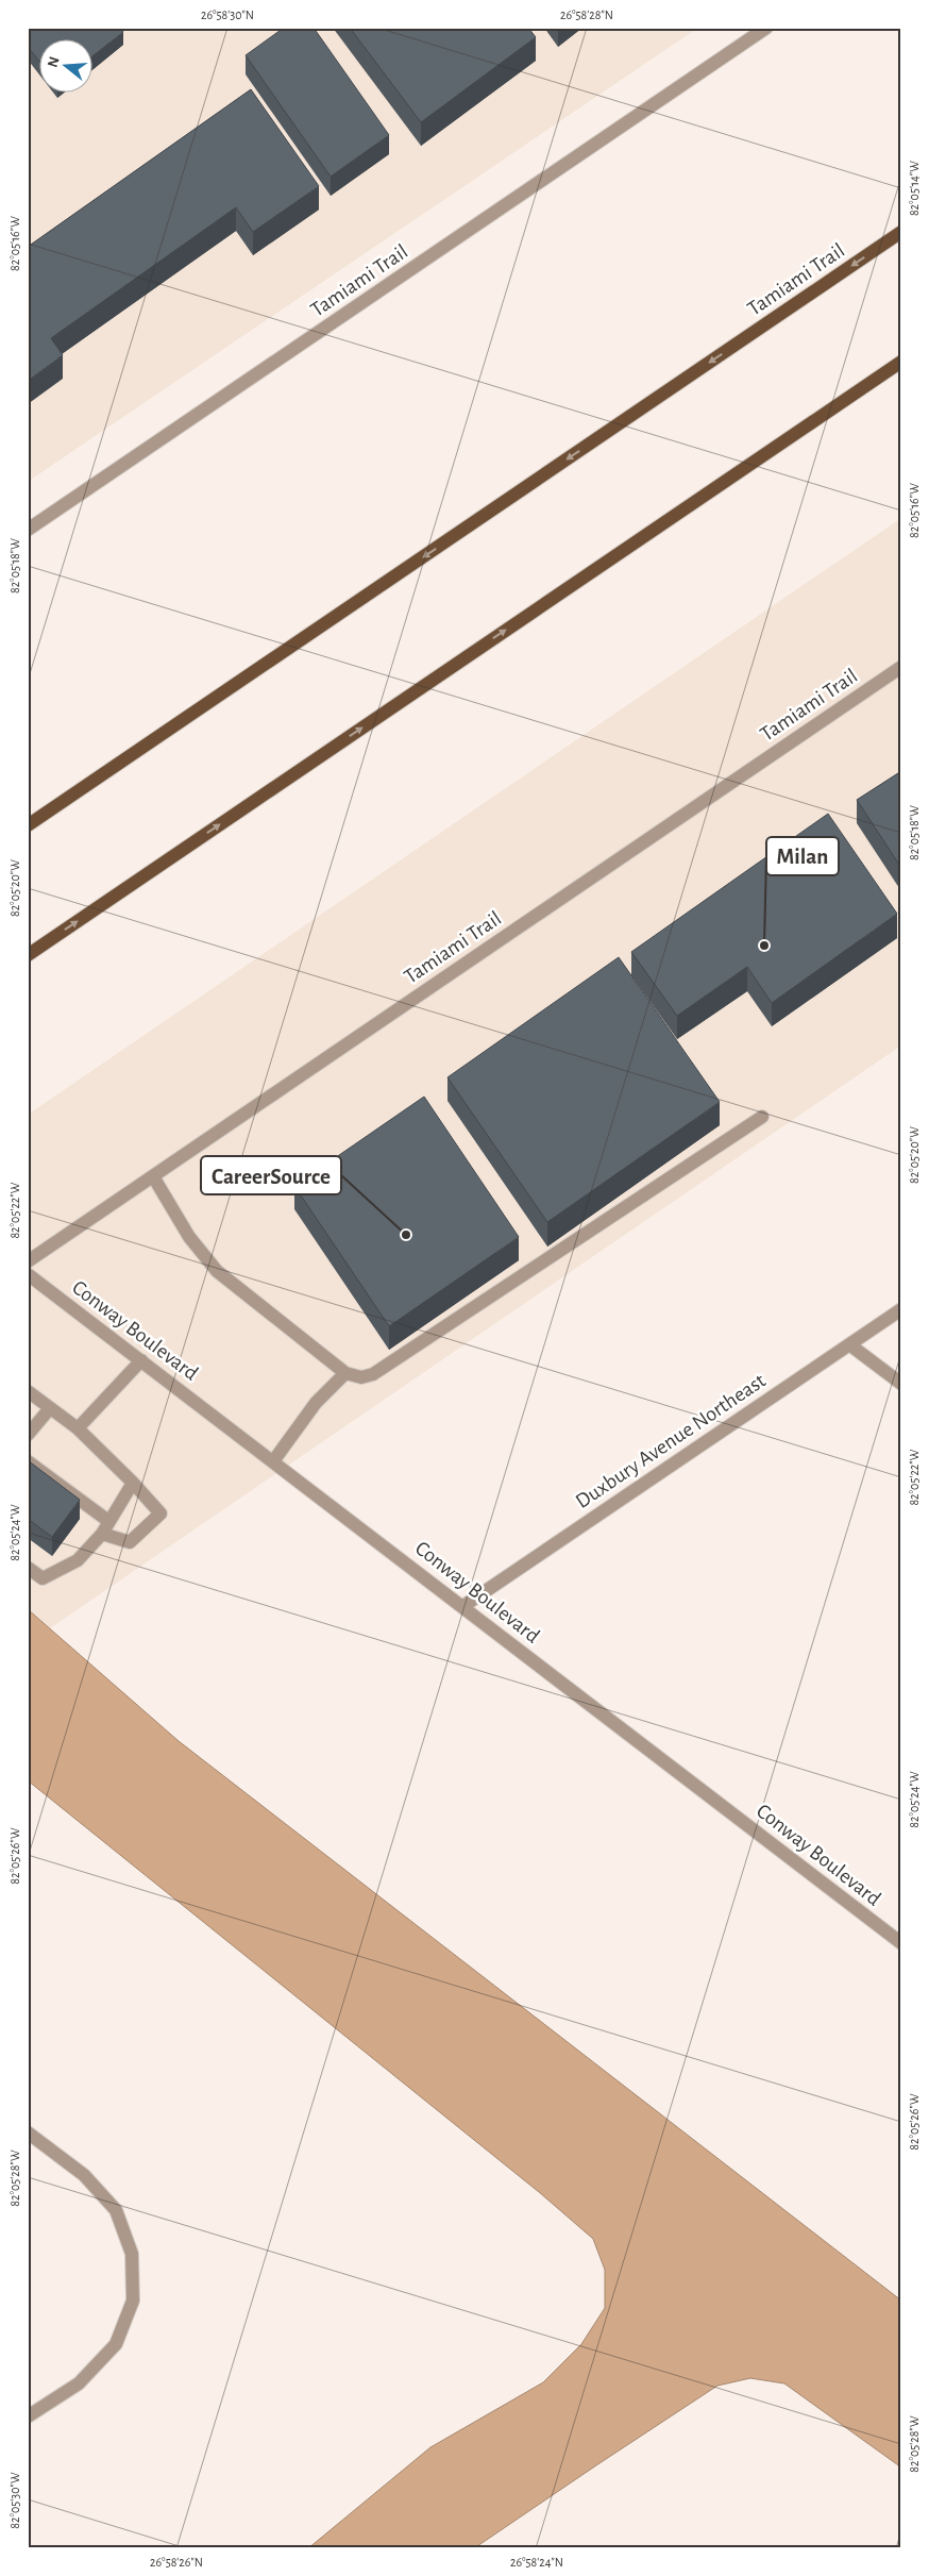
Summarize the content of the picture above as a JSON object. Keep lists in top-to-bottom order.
{
  "streets": {
    "main road": ["Tamiami Trail"],
    "street": ["Conway Boulevard", "Duxbury Avenue Northeast"]
  },
  "crossings": [
    ["Conway Boulevard", "Duxbury Avenue Northeast"]
  ],
  "one_way": ["Tamiami Trail"],
  "places": ["Milan", "CareerSource"],
  "north": "left",
  "coordinates": [
    "26°58'30\"N",
    "26°58'28\"N",
    "82°05'14\"W",
    "82°05'16\"W",
    "82°05'18\"W",
    "82°05'20\"W",
    "82°05'22\"W",
    "82°05'24\"W",
    "82°05'26\"W",
    "82°05'28\"W",
    "82°05'30\"W",
    "26°58'26\"N",
    "26°58'24\"N"
  ]
}
